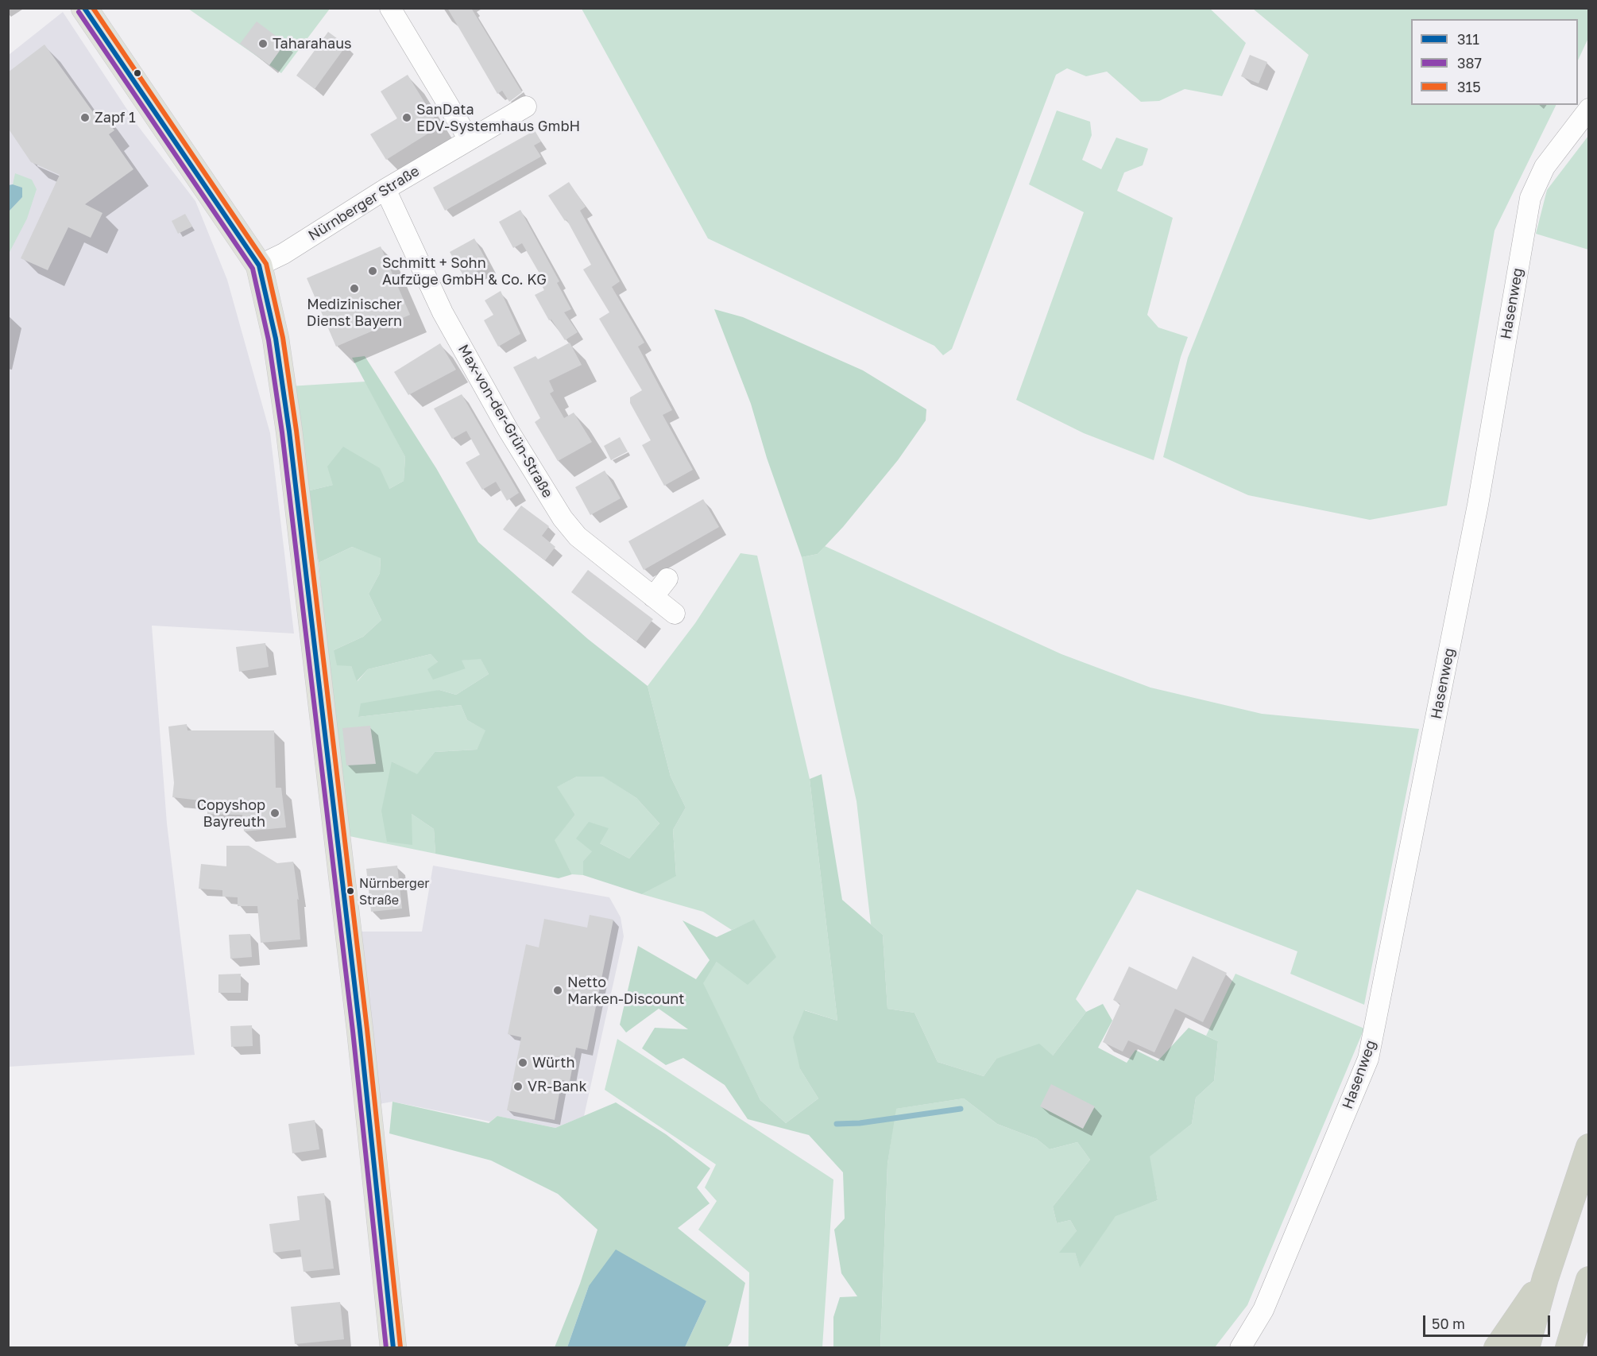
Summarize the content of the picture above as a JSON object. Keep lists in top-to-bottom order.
{
  "streets": {
    "street": ["Nürnberger Straße", "Hasenweg", "Max-von-der-Grün-Straße"]
  },
  "crossings": [
    ["Nürnberger Straße", "Max-von-der-Grün-Straße"]
  ],
  "places": [
    "Taharahaus",
    "Zapf 1",
    "SanData EDV-Systemhaus GmbH",
    "Schmitt + Sohn Aufzüge GmbH & Co. KG",
    "Medizinischer Dienst Bayern",
    "Copyshop Bayreuth",
    "Nürnberger Straße",
    "Netto Marken-Discount",
    "Würth",
    "VR-Bank"
  ],
  "lines": ["transit line 311", "transit line 315", "transit line 387"],
  "legend": ["311", "387", "315"],
  "scale_bar": "50 m"
}
